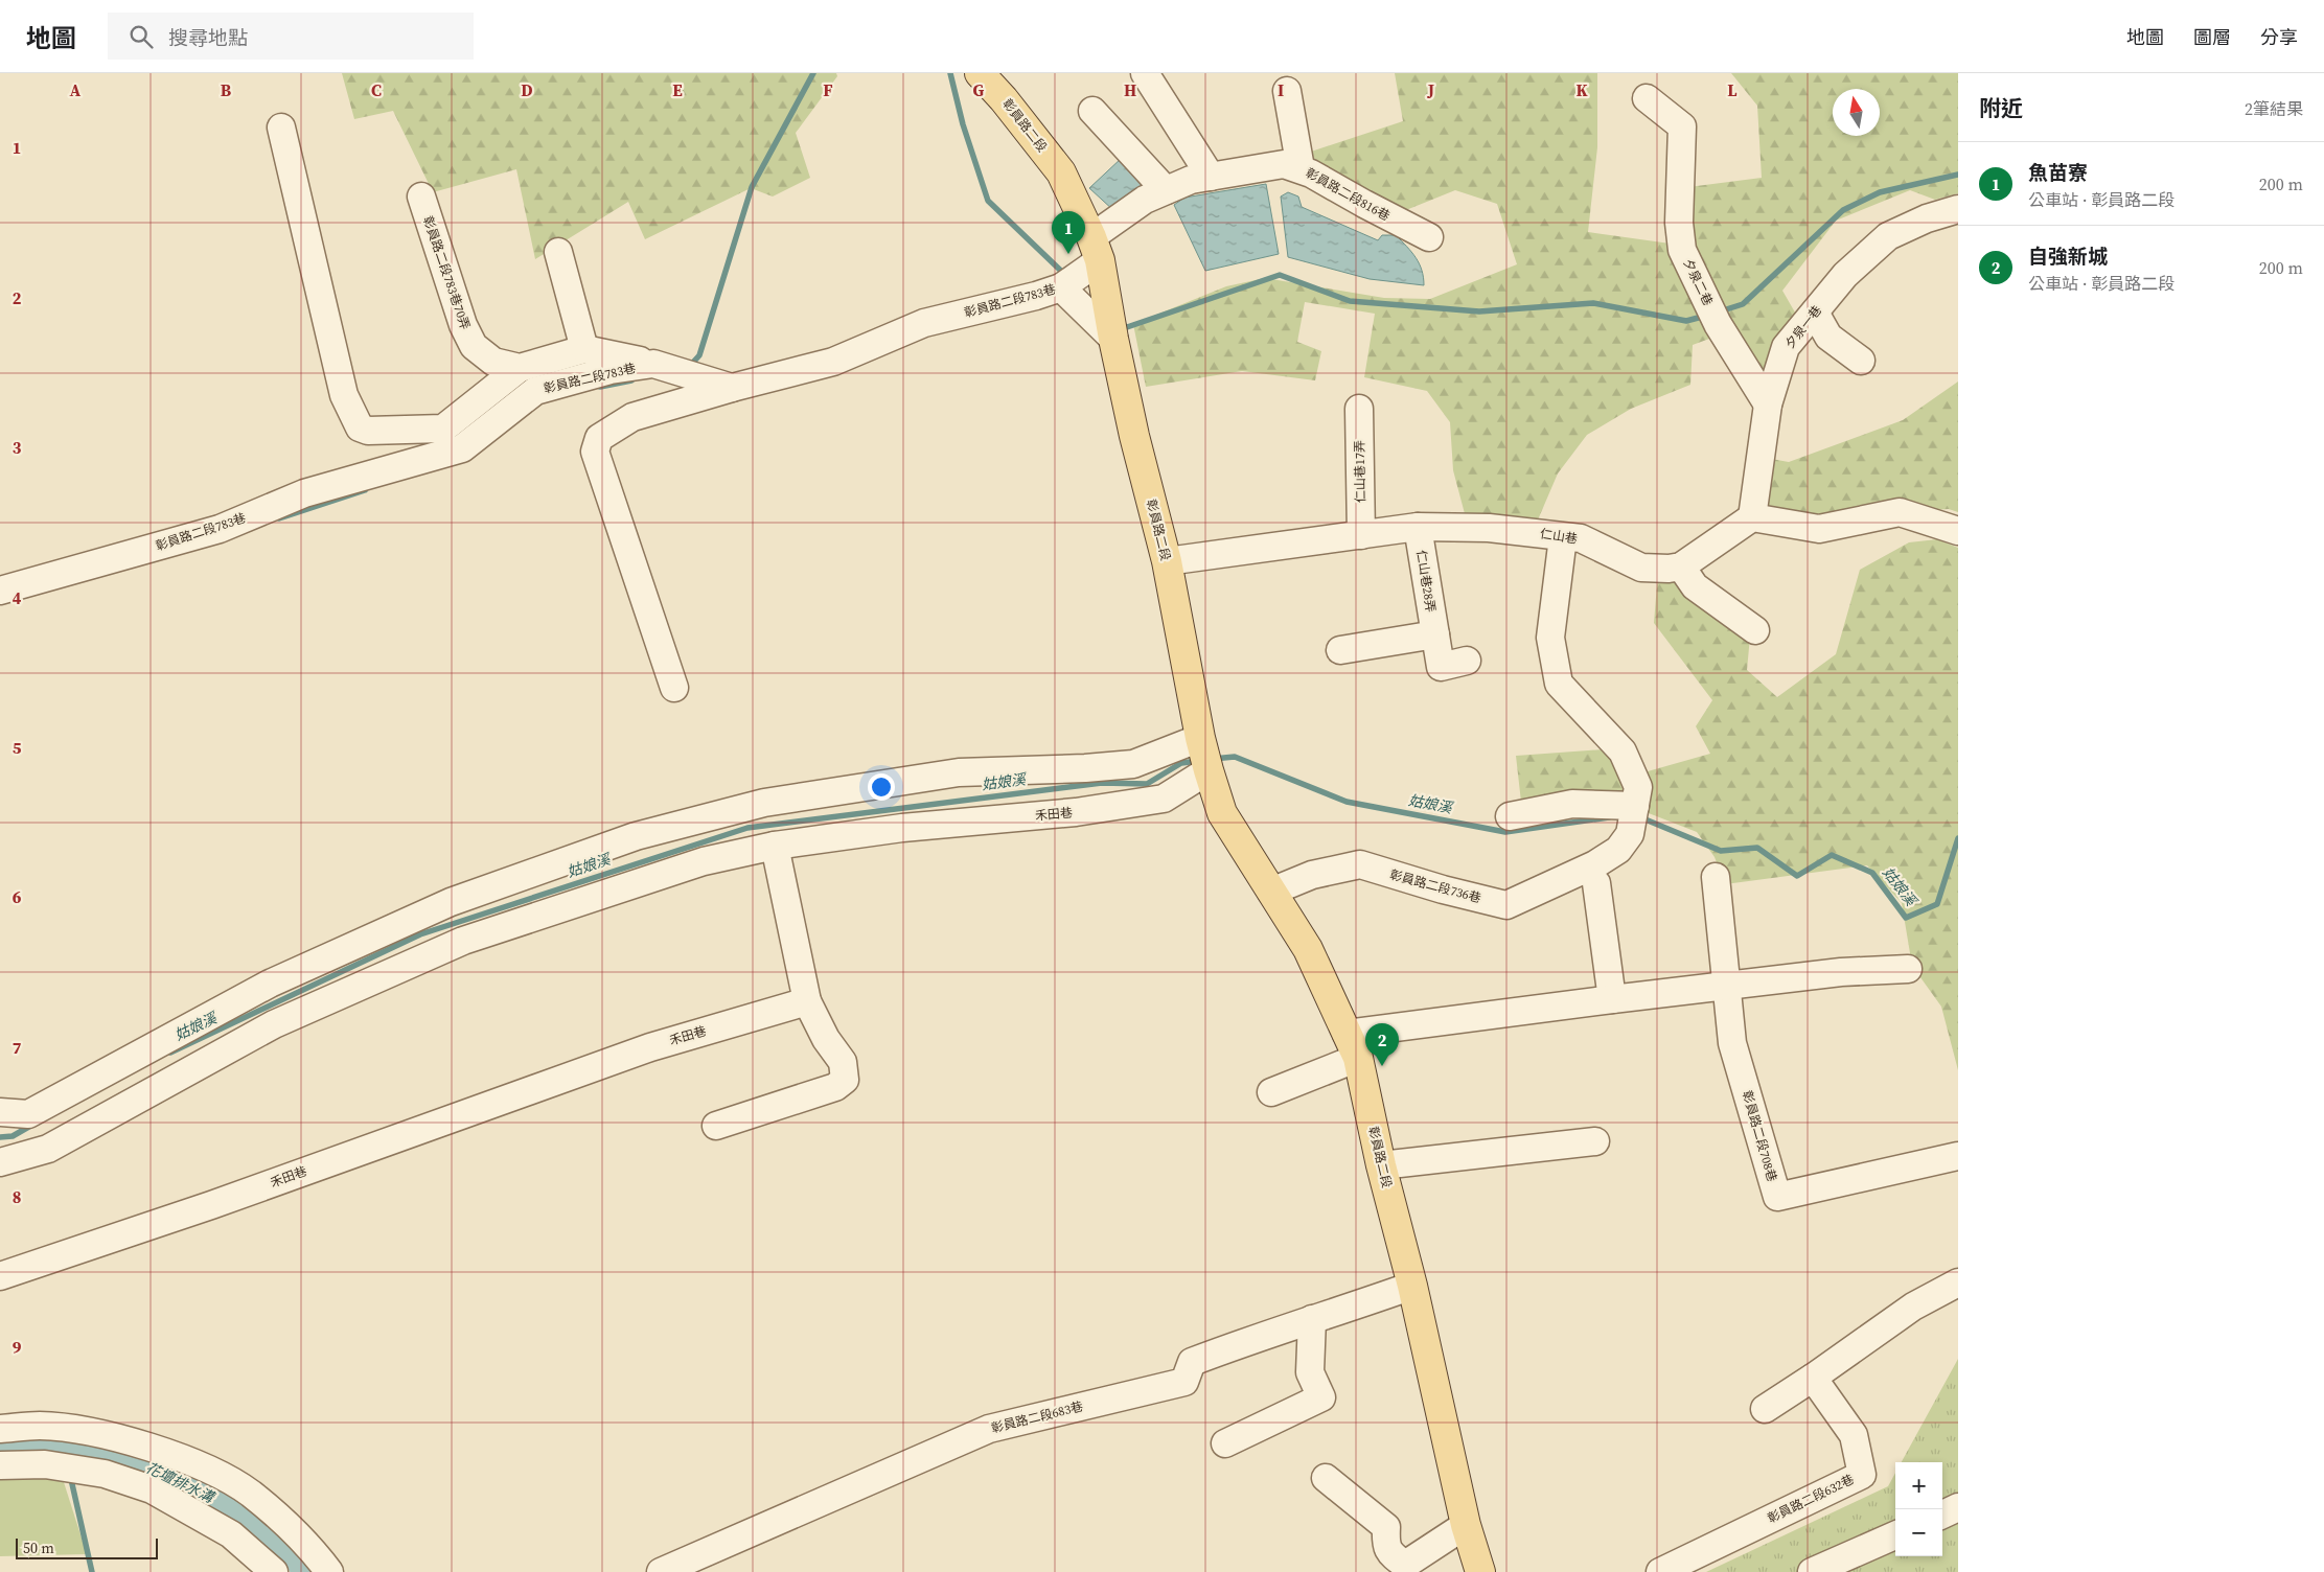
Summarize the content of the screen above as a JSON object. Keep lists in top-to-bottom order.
{
  "streets": {
    "main road": ["彰員路二段"],
    "street": [
      "彰員路二段816巷",
      "彰員路二段783巷70弄",
      "夕泉二巷",
      "彰員路二段783巷",
      "夕泉一巷",
      "仁山巷17弄",
      "仁山巷",
      "仁山巷28弄",
      "禾田巷",
      "彰員路二段736巷",
      "彰員路二段708巷",
      "彰員路二段683巷",
      "彰員路二段632巷"
    ]
  },
  "crossings": [
    ["彰員路二段", "彰員路二段816巷"],
    ["彰員路二段", "彰員路二段783巷"],
    ["彰員路二段", "仁山巷"],
    ["彰員路二段", "禾田巷"],
    ["彰員路二段", "彰員路二段736巷"],
    ["彰員路二段", "彰員路二段683巷"],
    ["彰員路二段816巷", "彰員路二段783巷"],
    ["彰員路二段783巷70弄", "彰員路二段783巷"],
    ["夕泉二巷", "夕泉一巷"],
    ["仁山巷17弄", "仁山巷"],
    ["仁山巷", "仁山巷28弄"],
    ["仁山巷", "彰員路二段736巷"]
  ],
  "water": ["姑娘溪", "花壇排水溝"],
  "scale_bar": "50 m",
  "north": "top",
  "page": {
    "header": "地圖",
    "search": "搜尋地點",
    "nav": ["地圖", "圖層", "分享"],
    "heading": ["附近", "2筆結果"],
    "list": [
      {
        "mark": "1",
        "name": "魚苗寮",
        "note": "公車站 · 彰員路二段",
        "value": "200 m"
      },
      {
        "mark": "2",
        "name": "自強新城",
        "note": "公車站 · 彰員路二段",
        "value": "200 m"
      }
    ],
    "pins": ["1", "2"],
    "map_buttons": ["+", "−"],
    "scale": "50 m"
  },
  "grid": {
    "columns": [
      "A",
      "B",
      "C",
      "D",
      "E",
      "F",
      "G",
      "H",
      "I",
      "J",
      "K",
      "L"
    ],
    "rows": [
      "1",
      "2",
      "3",
      "4",
      "5",
      "6",
      "7",
      "8",
      "9"
    ]
  }
}
